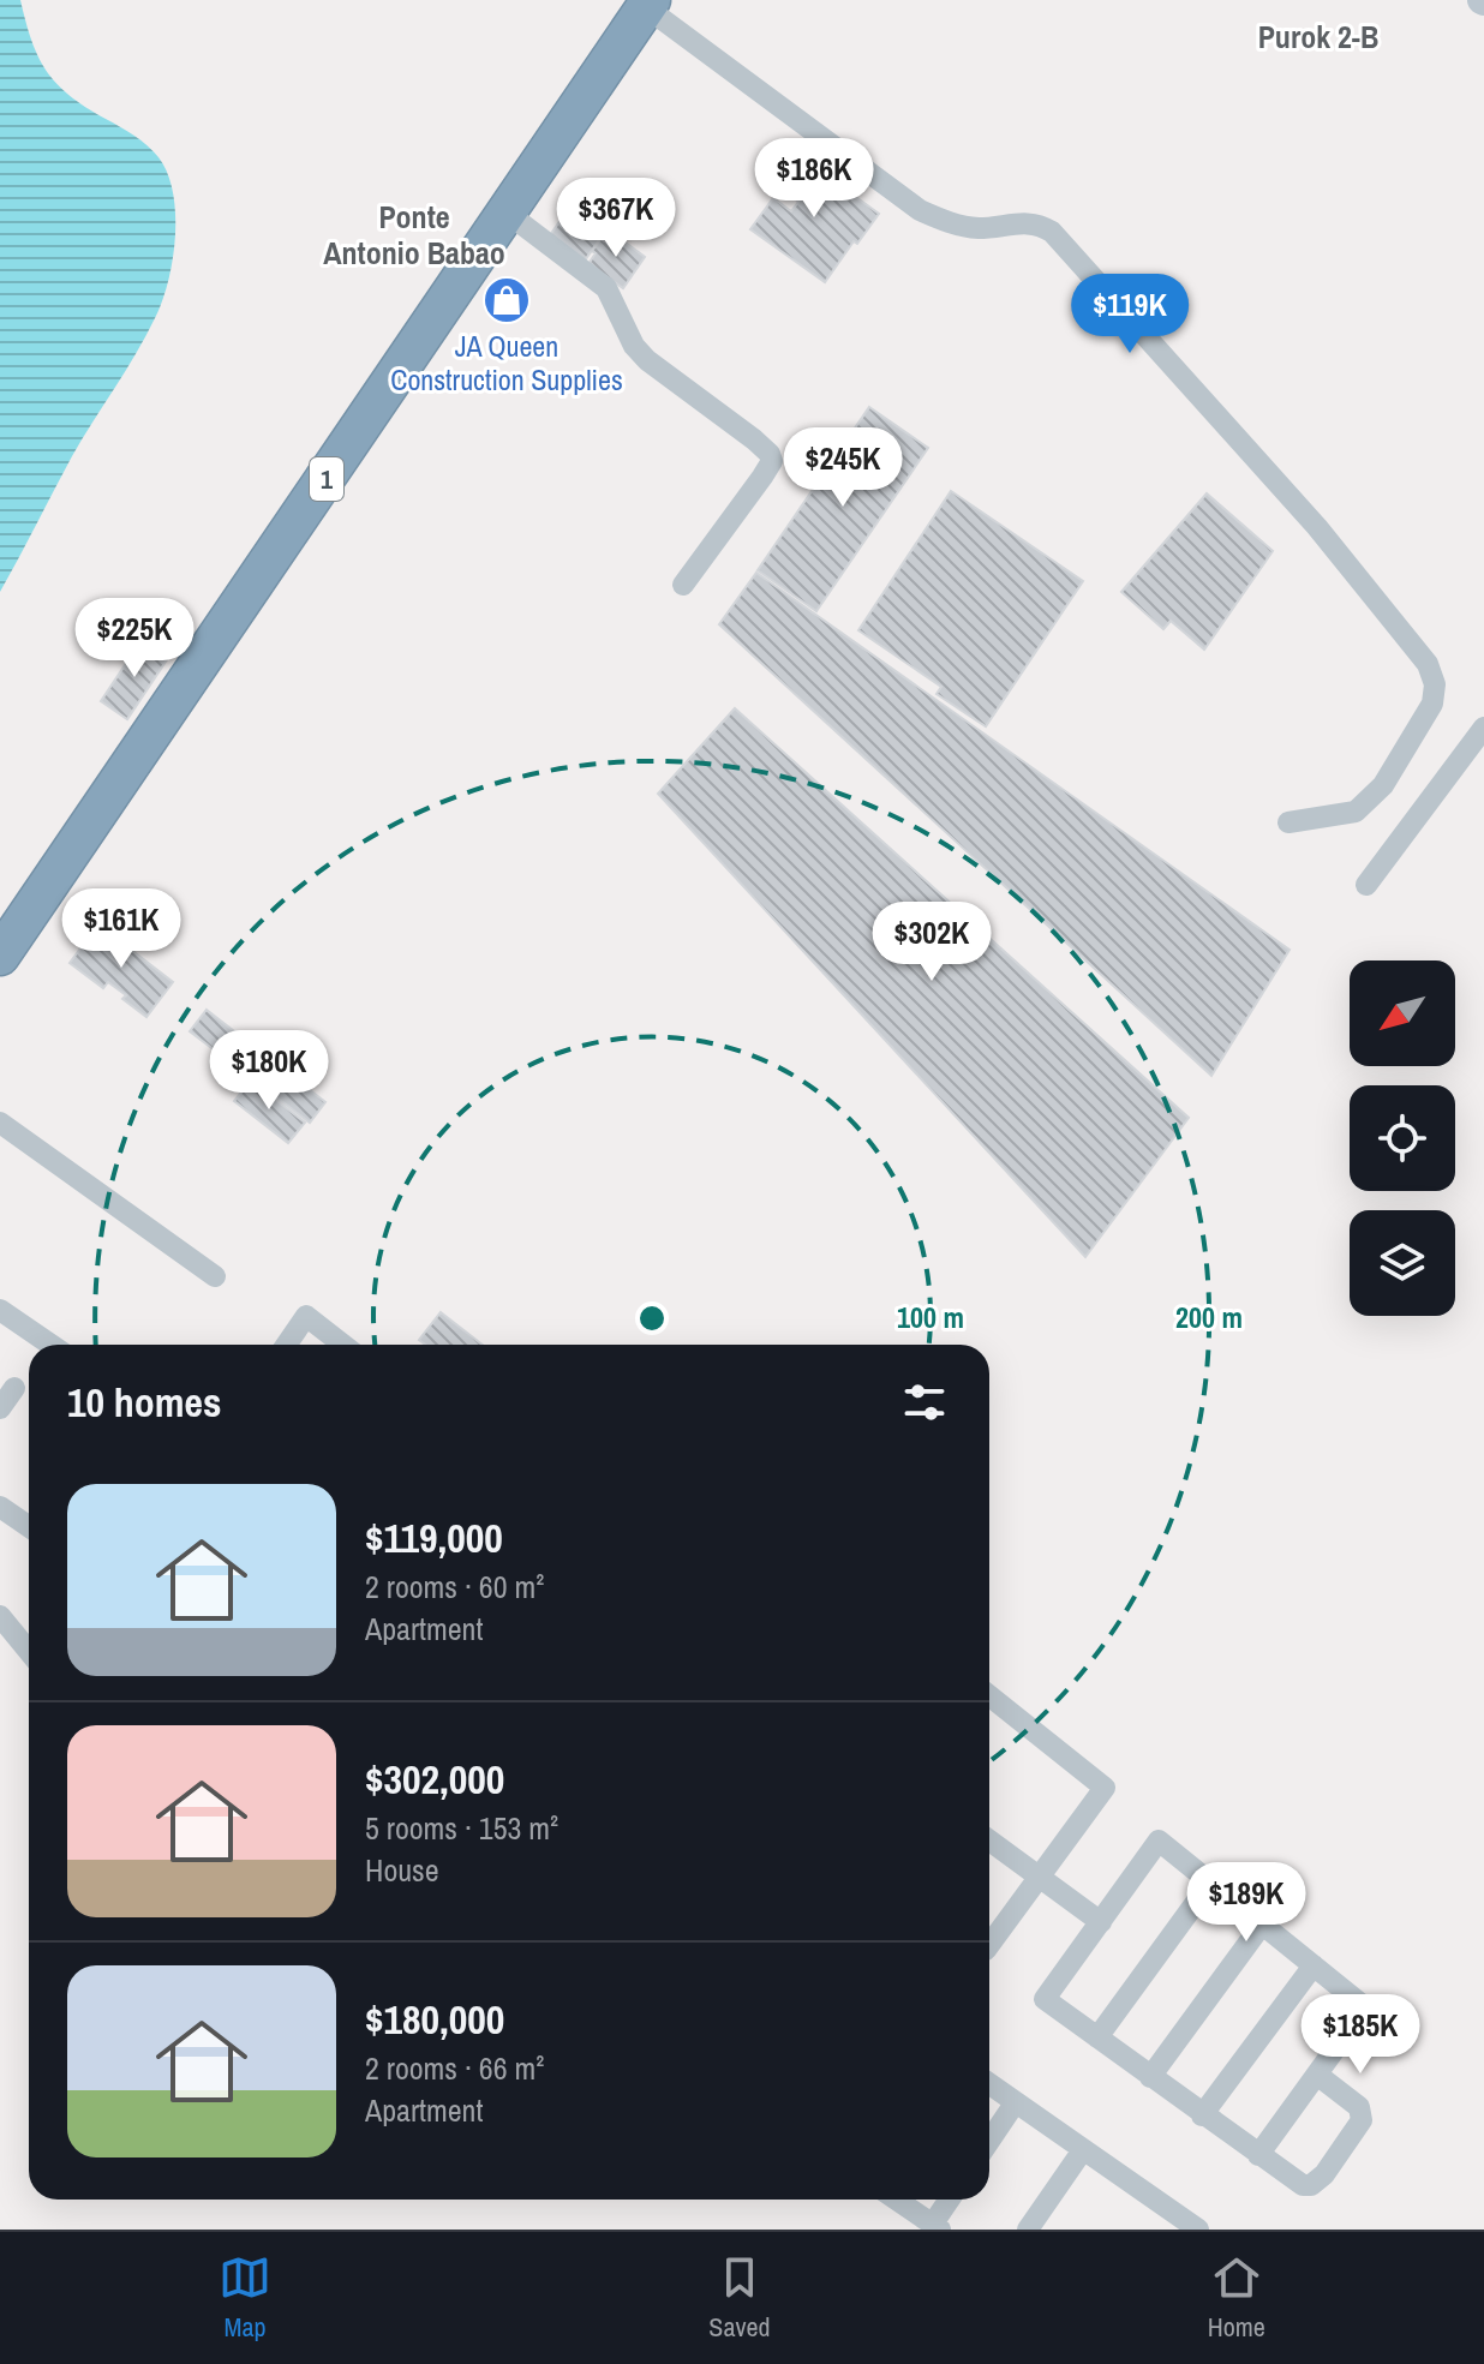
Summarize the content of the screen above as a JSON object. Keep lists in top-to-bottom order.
{
  "streets": {
    "highway": ["1"]
  },
  "districts": ["Purok 2-B", "Ponte Antonio Babao"],
  "places": {
    "shop": ["JA Queen Construction Supplies"]
  },
  "north": "bottom left",
  "page": {
    "price": [
      "$186K",
      "$367K",
      "$119K",
      "$245K",
      "$225K",
      "$161K",
      "$302K",
      "$180K",
      "$189K",
      "$185K"
    ],
    "heading": "10 homes",
    "list": [
      {
        "name": "$119,000",
        "note": "2 rooms · 60 m² · Apartment"
      },
      {
        "name": "$302,000",
        "note": "5 rooms · 153 m² · House"
      },
      {
        "name": "$180,000",
        "note": "2 rooms · 66 m² · Apartment"
      }
    ],
    "tabs": ["Map", "Saved", "Home"]
  },
  "rings": ["100 m", "200 m"]
}
